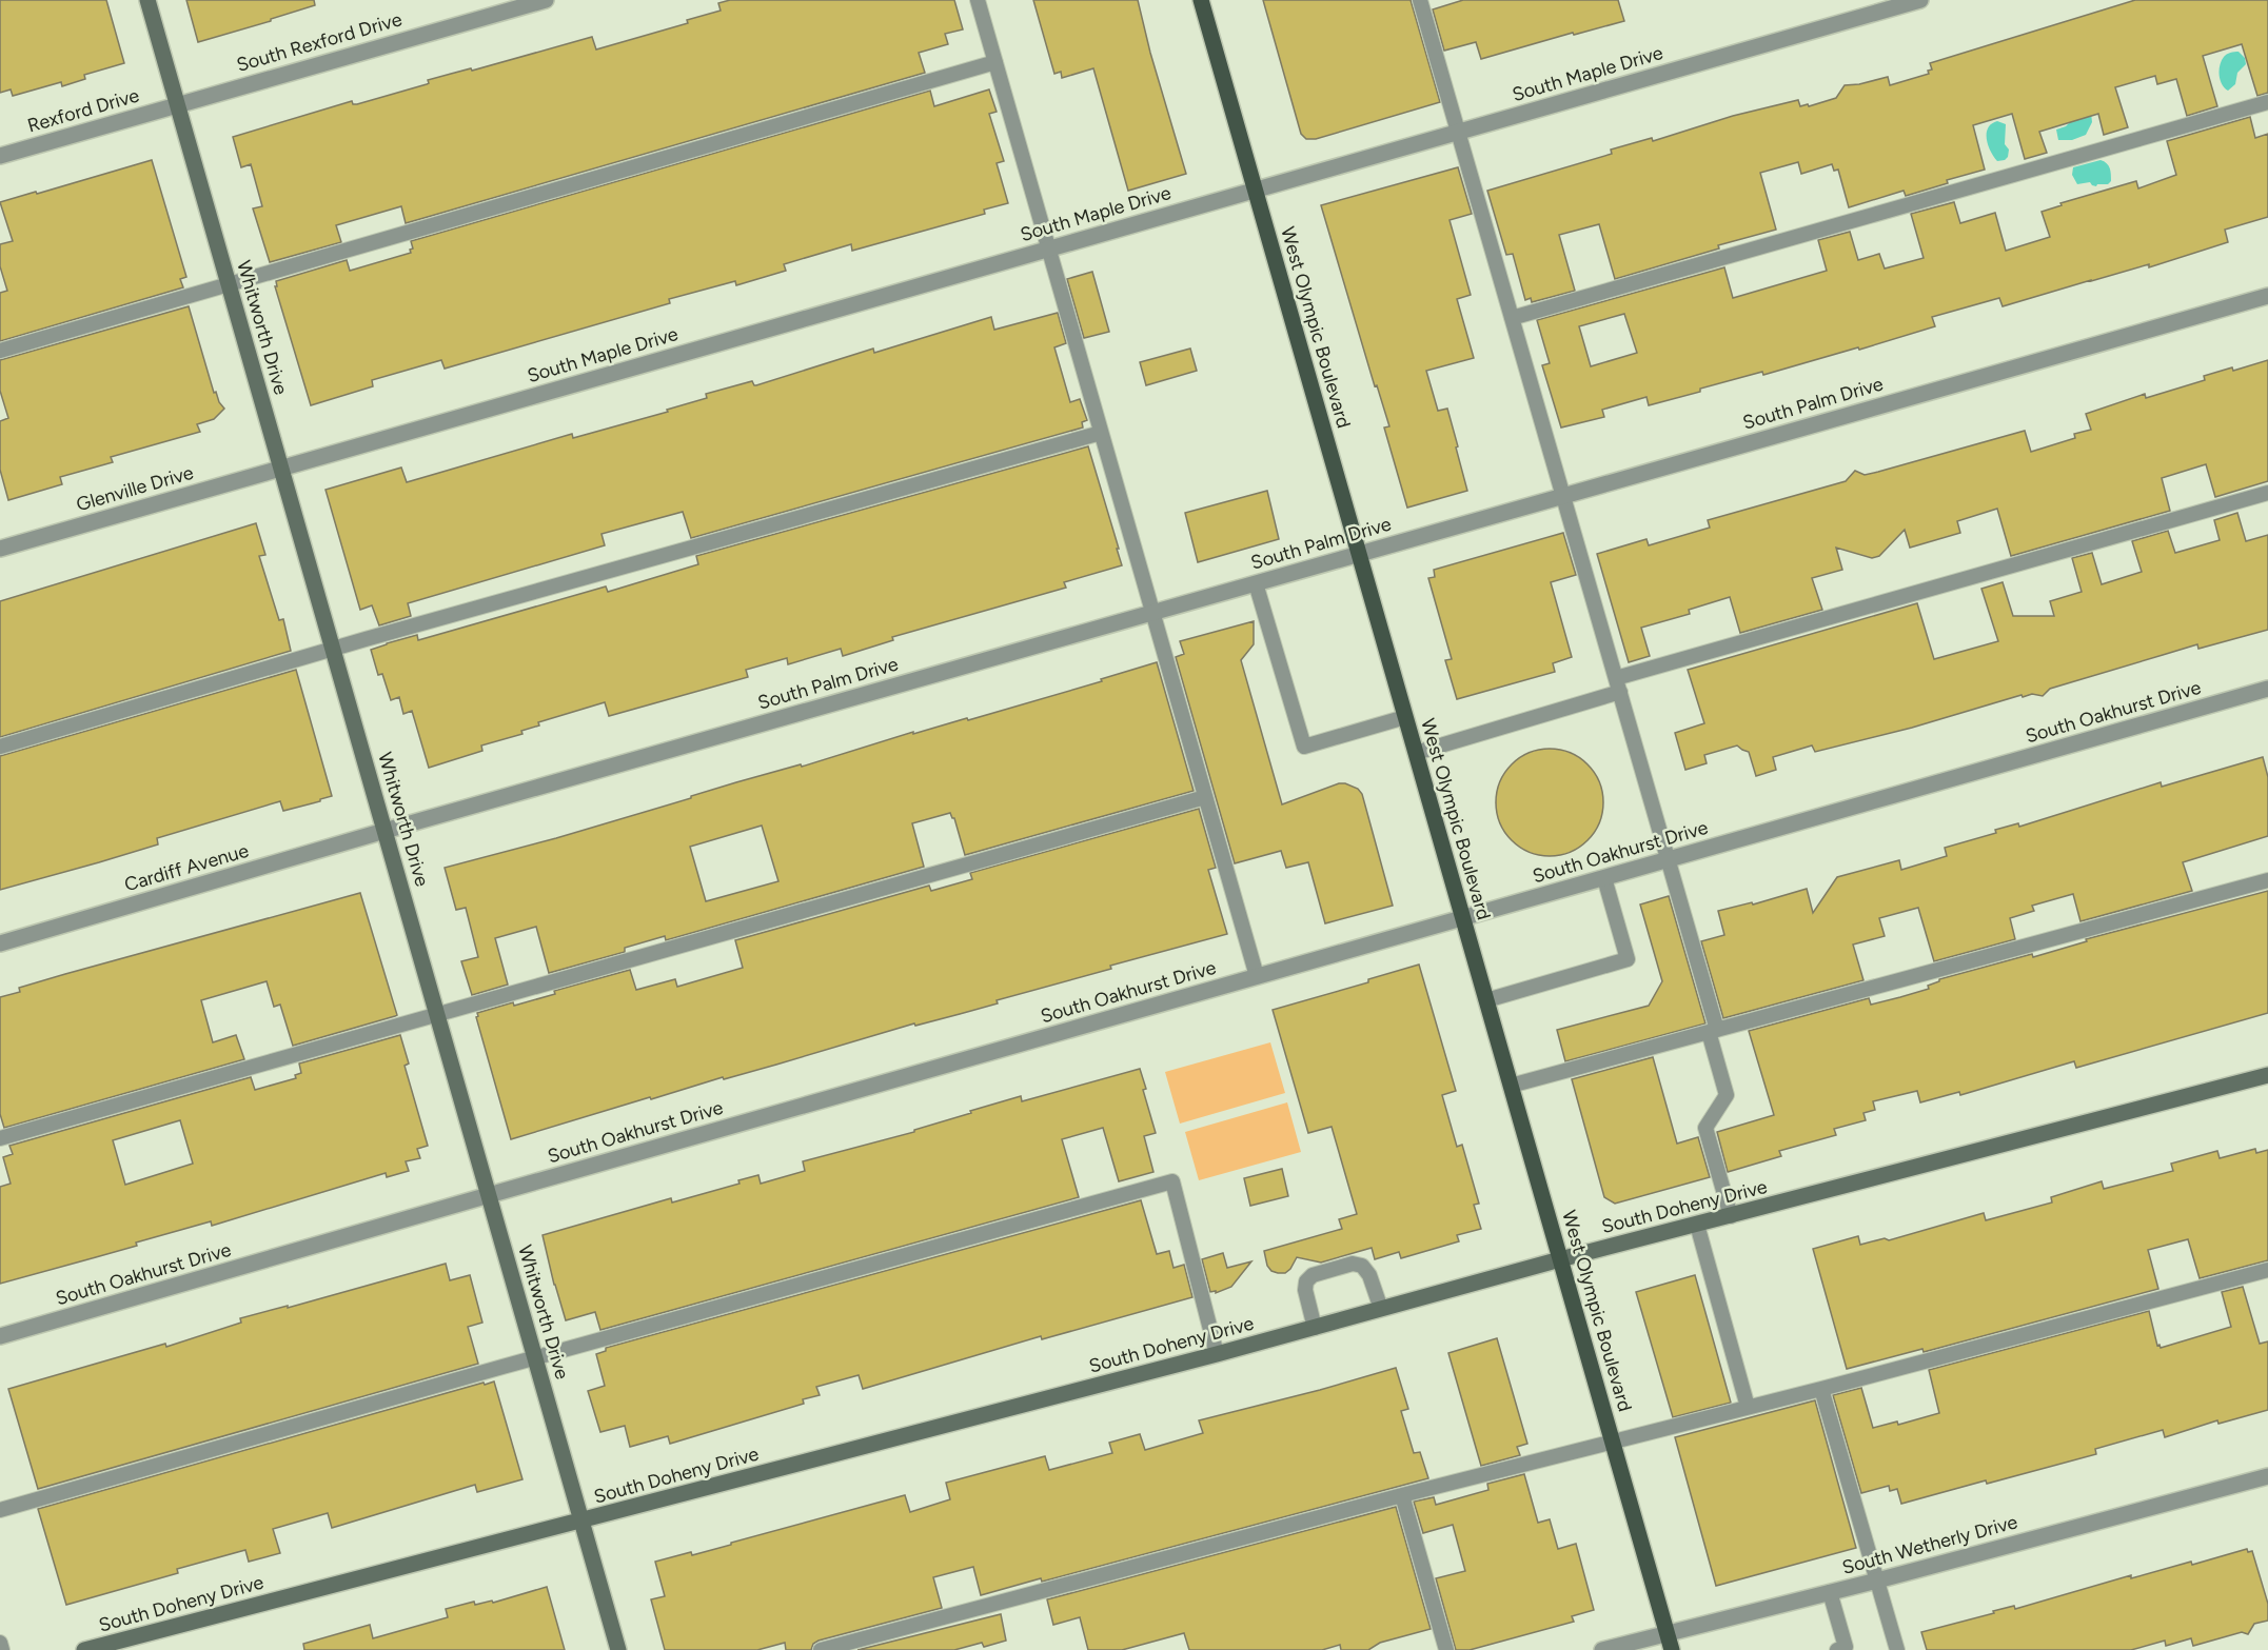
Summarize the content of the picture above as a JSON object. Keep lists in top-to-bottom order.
{
  "streets": {
    "main road": ["West Olympic Boulevard"],
    "street": [
      "South Rexford Drive",
      "South Maple Drive",
      "Rexford Drive",
      "Whitworth Drive",
      "South Palm Drive",
      "Glenville Drive",
      "South Oakhurst Drive",
      "Cardiff Avenue",
      "South Doheny Drive",
      "South Wetherly Drive"
    ]
  },
  "crossings": [
    ["South Rexford Drive", "Rexford Drive"],
    ["South Rexford Drive", "Whitworth Drive"],
    ["South Maple Drive", "Whitworth Drive"],
    ["South Maple Drive", "West Olympic Boulevard"],
    ["South Maple Drive", "Glenville Drive"],
    ["Rexford Drive", "Whitworth Drive"],
    ["Whitworth Drive", "South Palm Drive"],
    ["Whitworth Drive", "Glenville Drive"],
    ["Whitworth Drive", "South Oakhurst Drive"],
    ["Whitworth Drive", "Cardiff Avenue"],
    ["Whitworth Drive", "South Doheny Drive"],
    ["West Olympic Boulevard", "South Palm Drive"],
    ["West Olympic Boulevard", "South Oakhurst Drive"],
    ["West Olympic Boulevard", "South Doheny Drive"],
    ["West Olympic Boulevard", "South Wetherly Drive"],
    ["South Palm Drive", "Cardiff Avenue"]
  ]
}
